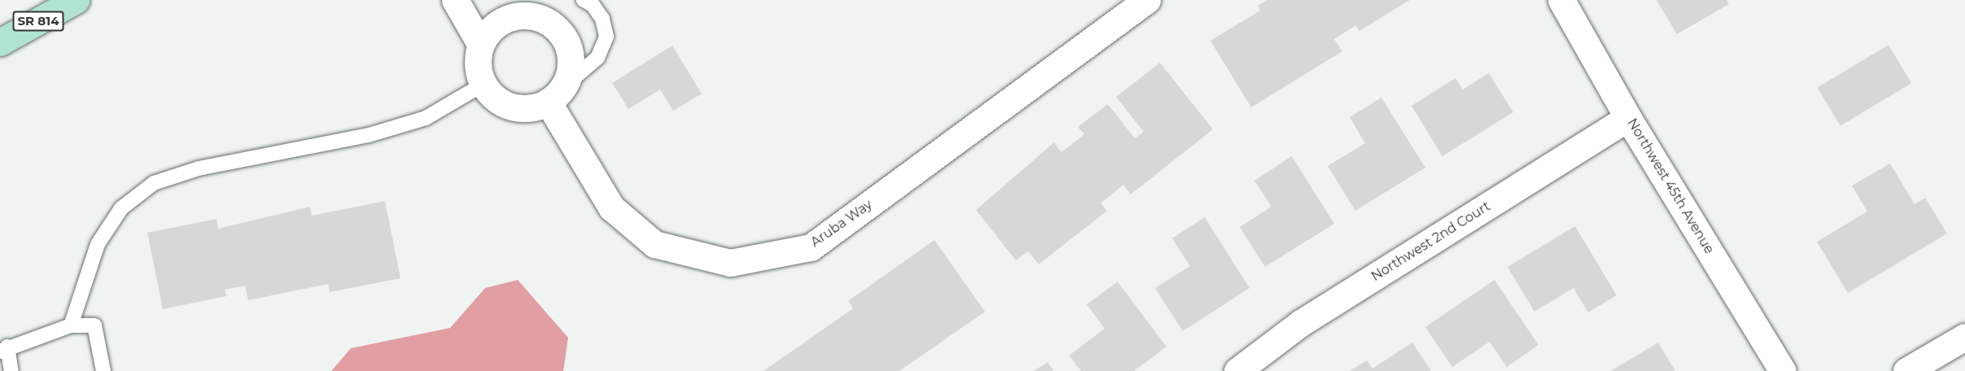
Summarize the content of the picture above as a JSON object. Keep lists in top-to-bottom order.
{
  "streets": {
    "main road": ["SR 814"],
    "street": ["Northwest 45th Avenue", "Aruba Way", "Northwest 2nd Court"]
  },
  "crossings": [
    ["Northwest 45th Avenue", "Northwest 2nd Court"]
  ]
}
